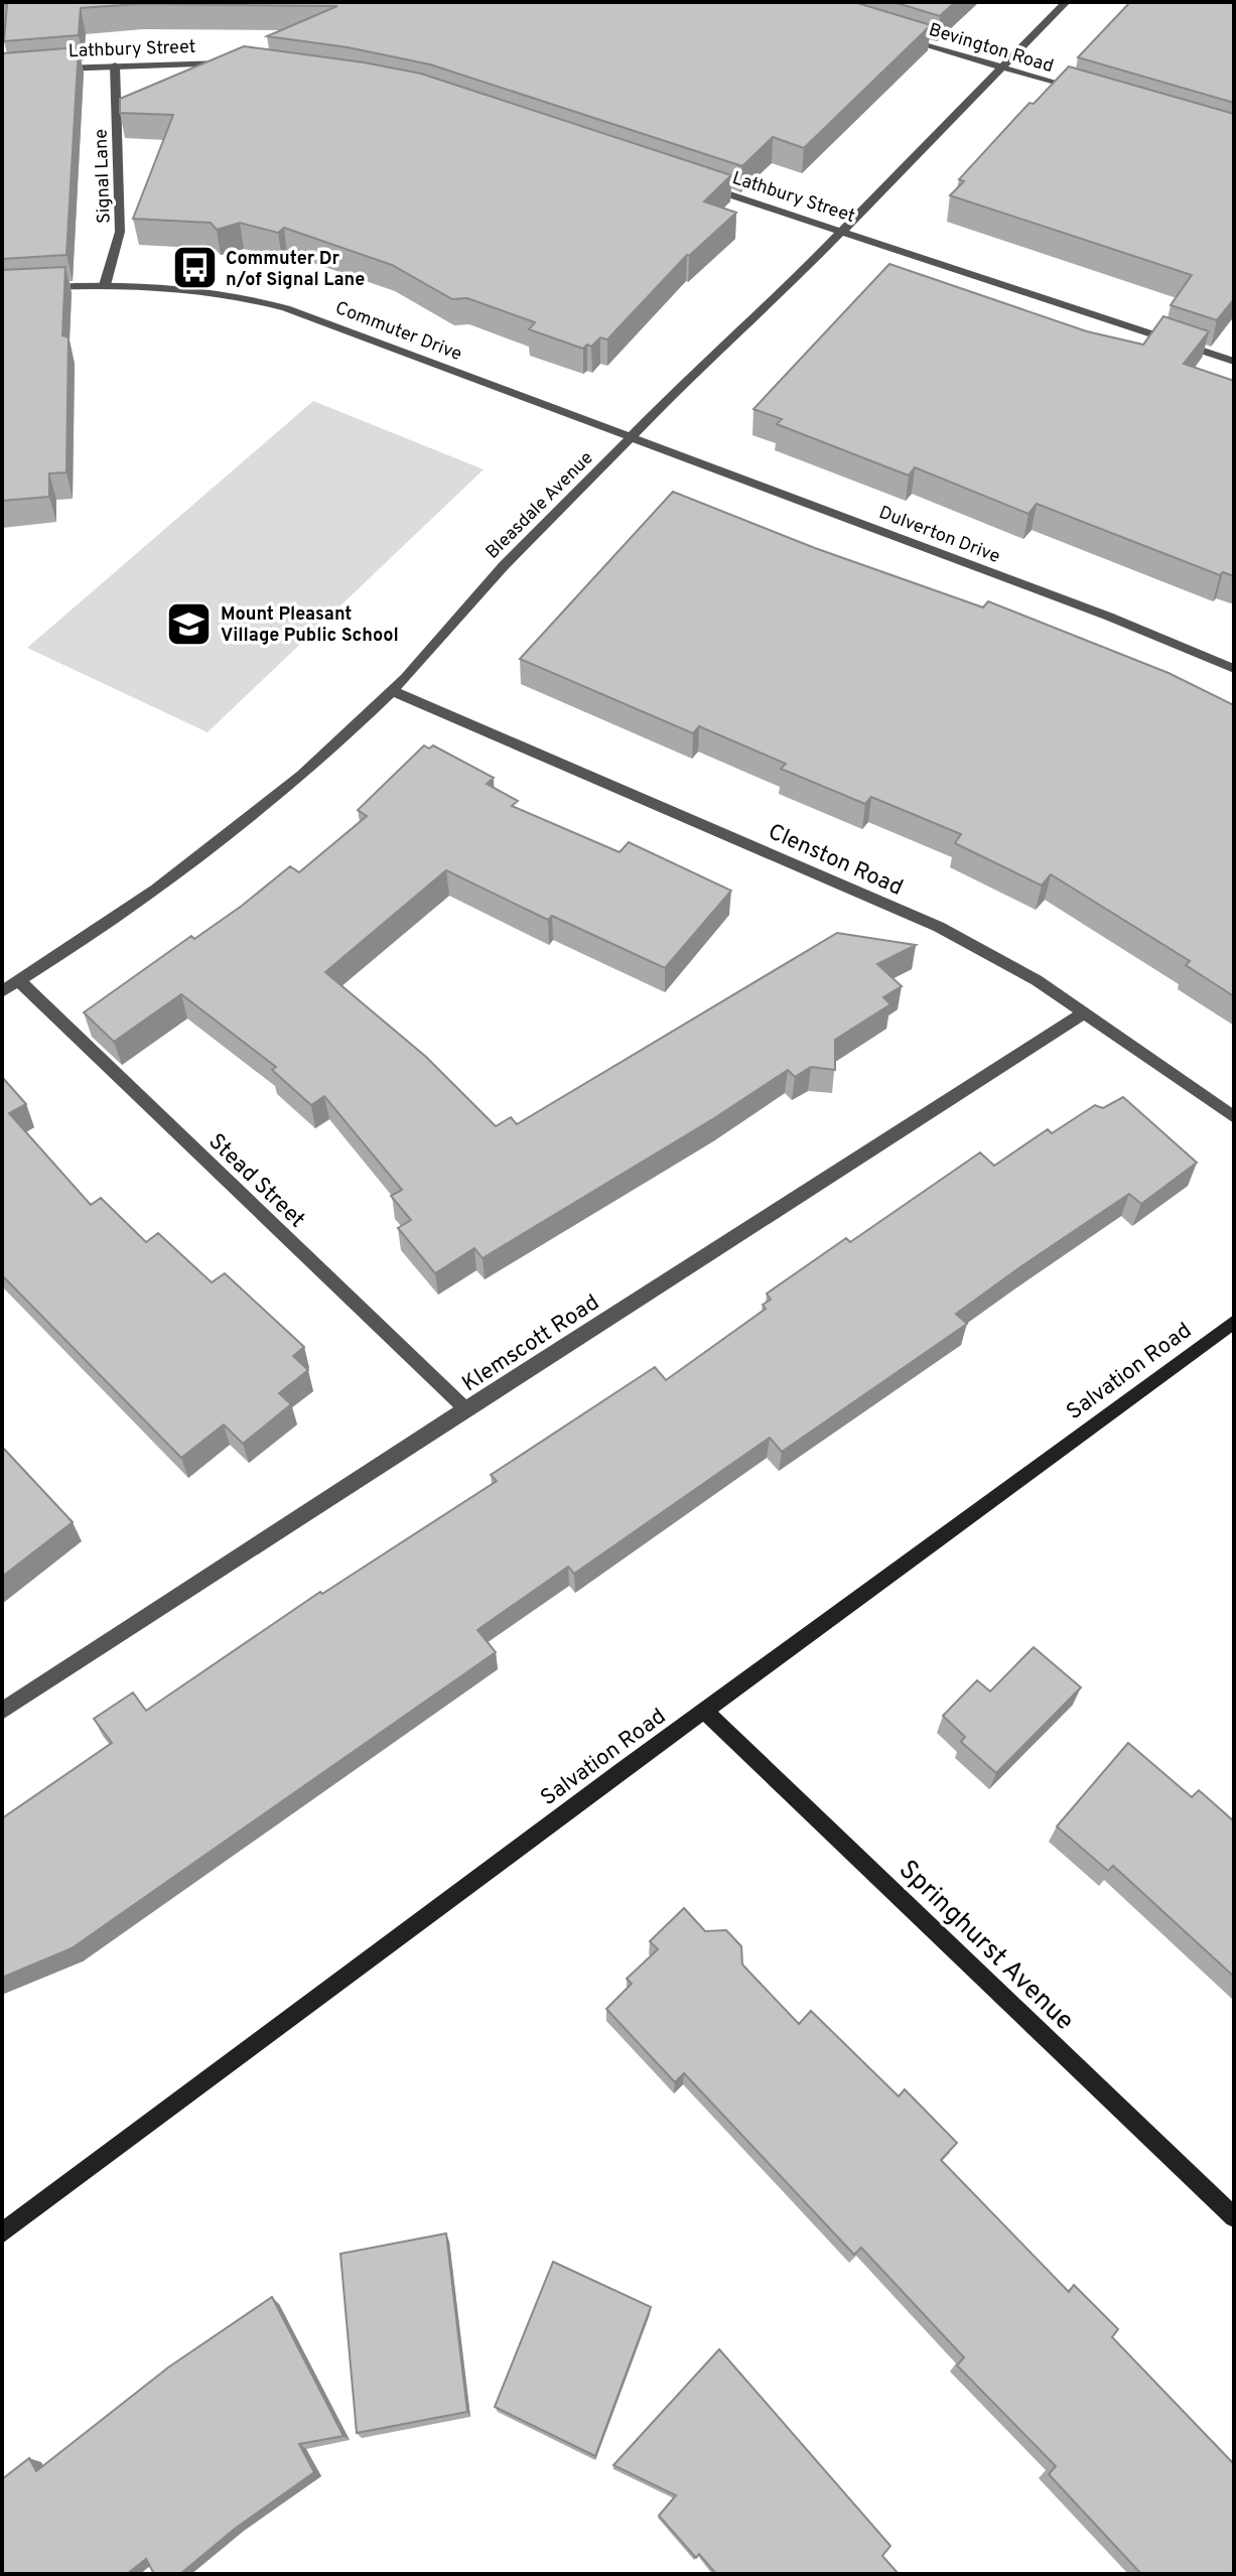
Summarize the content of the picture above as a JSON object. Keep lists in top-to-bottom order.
{
  "streets": {
    "street": [
      "Bevington Road",
      "Lathbury Street",
      "Signal Lane",
      "Commuter Drive",
      "Bleasdale Avenue",
      "Dulverton Drive",
      "Clenston Road",
      "Stead Street",
      "Klemscott Road",
      "Salvation Road",
      "Springhurst Avenue"
    ]
  },
  "crossings": [
    ["Bevington Road", "Bleasdale Avenue"],
    ["Lathbury Street", "Signal Lane"],
    ["Lathbury Street", "Bleasdale Avenue"],
    ["Signal Lane", "Commuter Drive"],
    ["Commuter Drive", "Bleasdale Avenue"],
    ["Commuter Drive", "Dulverton Drive"],
    ["Bleasdale Avenue", "Dulverton Drive"],
    ["Bleasdale Avenue", "Clenston Road"],
    ["Bleasdale Avenue", "Stead Street"],
    ["Clenston Road", "Klemscott Road"],
    ["Stead Street", "Klemscott Road"],
    ["Salvation Road", "Springhurst Avenue"]
  ],
  "places": {
    "bus stop": ["Commuter Dr n/of Signal Lane"],
    "school or university": ["Mount Pleasant Village Public School"]
  }
}
